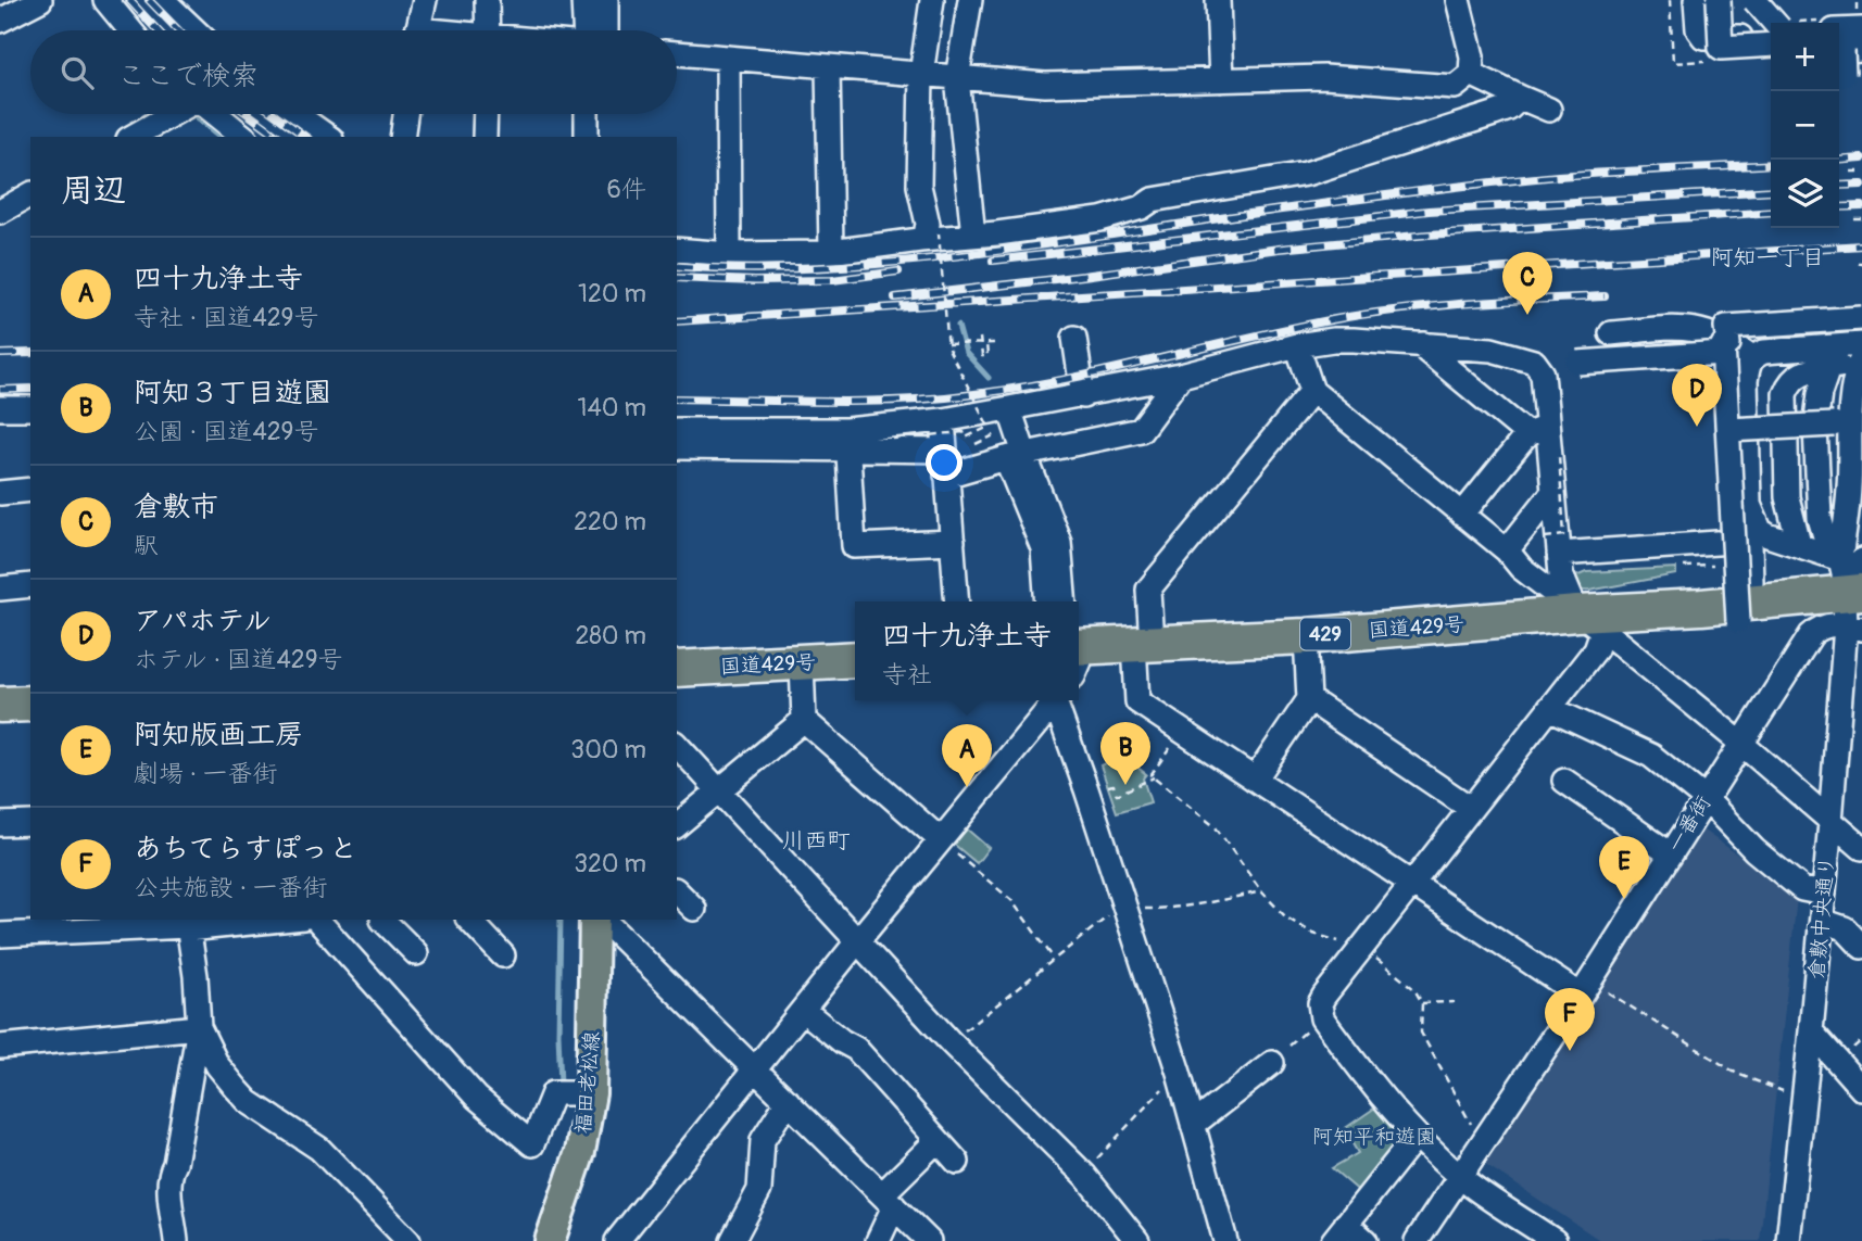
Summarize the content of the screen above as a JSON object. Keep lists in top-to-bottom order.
{
  "streets": {
    "highway": ["国道429号", "429"],
    "main road": ["福田老松線"],
    "street": ["一番街", "倉敷中央通り"]
  },
  "crossings": [
    ["国道429号", "一番街"],
    ["国道429号", "倉敷中央通り"],
    ["一番街", "倉敷中央通り"]
  ],
  "districts": ["阿知一丁目", "川西町"],
  "parks": ["阿知平和遊園"],
  "page": {
    "map_buttons": ["+", "−"],
    "search": "ここで検索",
    "heading": ["周辺", "6件"],
    "list": [
      {
        "mark": "A",
        "name": "四十九浄土寺",
        "note": "寺社 · 国道429号",
        "value": "120 m"
      },
      {
        "mark": "B",
        "name": "阿知３丁目遊園",
        "note": "公園 · 国道429号",
        "value": "140 m"
      },
      {
        "mark": "C",
        "name": "倉敷市",
        "note": "駅",
        "value": "220 m"
      },
      {
        "mark": "D",
        "name": "アパホテル",
        "note": "ホテル · 国道429号",
        "value": "280 m"
      },
      {
        "mark": "E",
        "name": "阿知版画工房",
        "note": "劇場 · 一番街",
        "value": "300 m"
      },
      {
        "mark": "F",
        "name": "あちてらすぽっと",
        "note": "公共施設 · 一番街",
        "value": "320 m"
      }
    ],
    "pins": [
      "C",
      "D",
      "B",
      "A",
      "E",
      "F"
    ],
    "popup": ["四十九浄土寺", "寺社"]
  }
}
